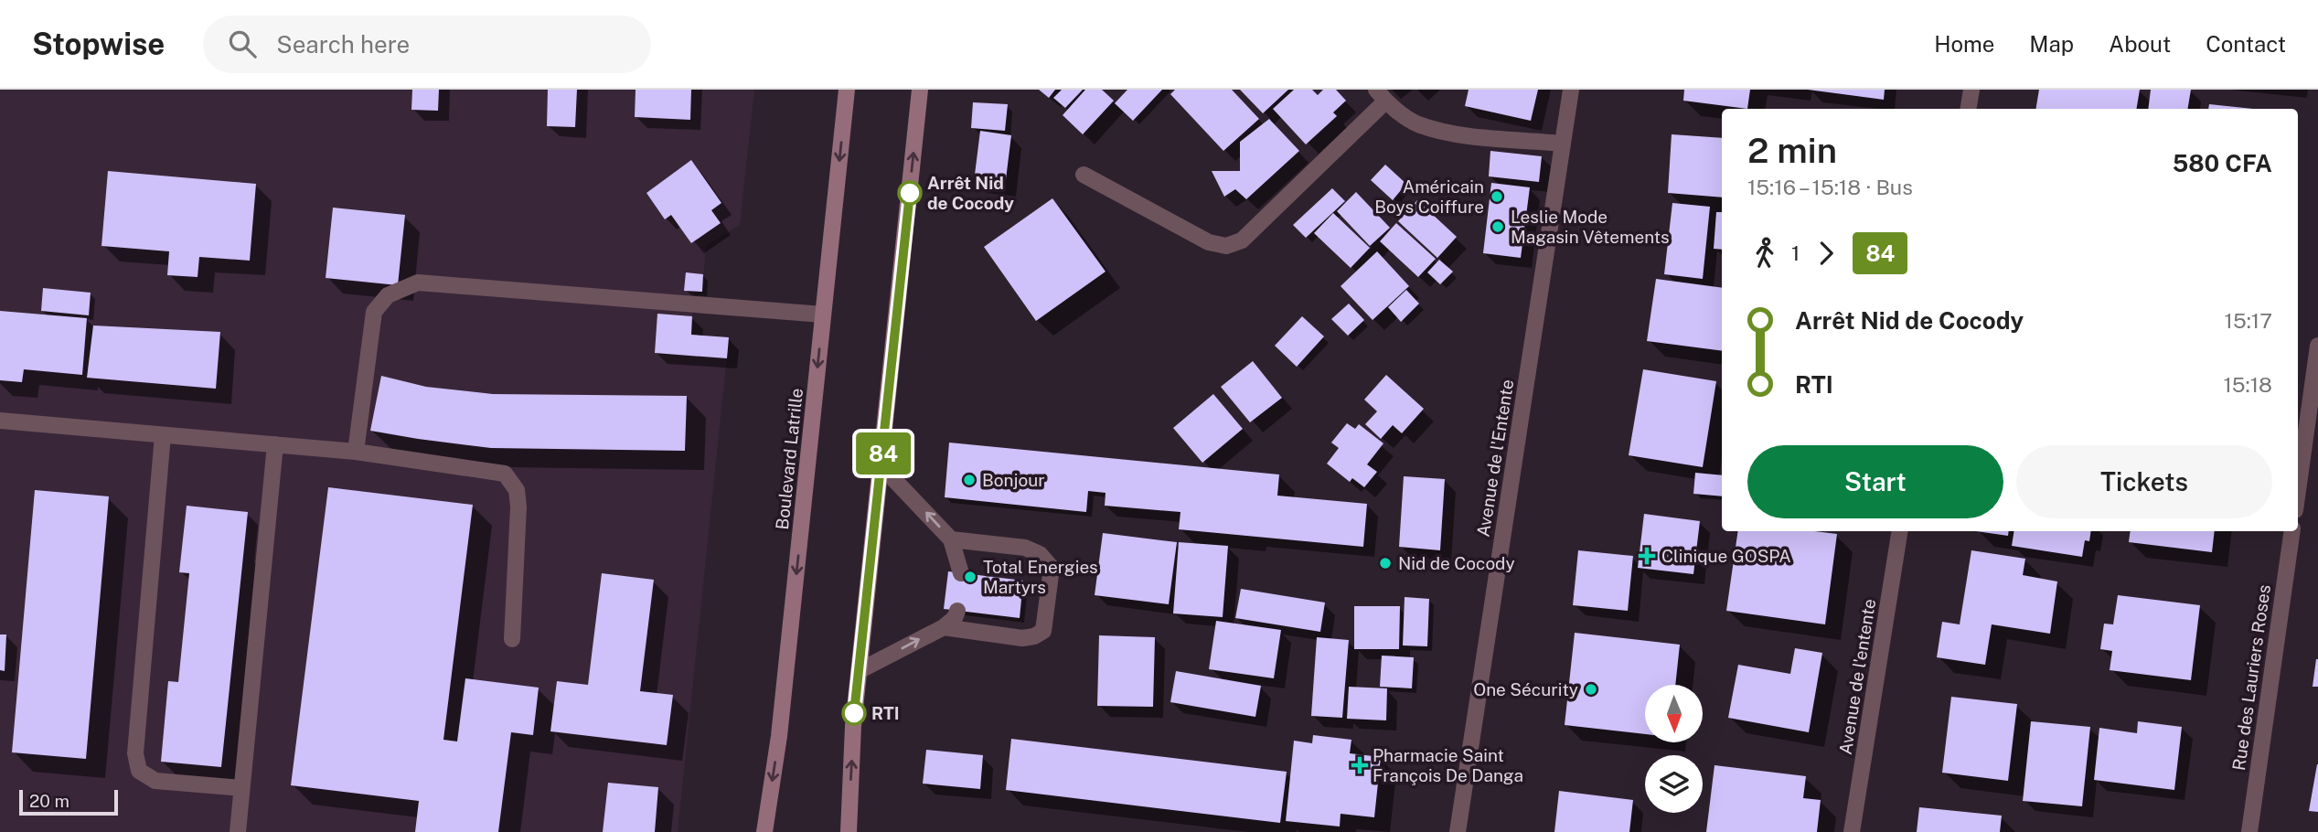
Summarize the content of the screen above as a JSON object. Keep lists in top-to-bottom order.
{
  "streets": {
    "main road": ["Boulevard Latrille"],
    "street": ["Avenue de l'Entente", "Avenue de l'entente", "Rue des Lauriers Roses"]
  },
  "places": {
    "other": [
      "Arrêt Nid de Cocody",
      "Américain Boys Coiffure",
      "Leslie Mode Magasin Vêtements",
      "Bonjour",
      "Nid de Cocody",
      "Total Energies Martyrs",
      "One Sécurity",
      "RTI"
    ],
    "health": ["Clinique GOSPA", "Pharmacie Saint François De Danga"]
  },
  "lines": ["bus line 84"],
  "scale_bar": "20 m",
  "north": "bottom",
  "page": {
    "header": "Stopwise",
    "search": "Search here",
    "nav": [
      "Home",
      "Map",
      "About",
      "Contact"
    ],
    "on_map": "84",
    "heading": ["2 min", "15:16 – 15:18 · Bus", "580 CFA"],
    "legs": ["1", "84"],
    "list": [
      {
        "name": "Arrêt Nid de Cocody",
        "value": "15:17"
      },
      {
        "name": "RTI",
        "value": "15:18"
      }
    ],
    "buttons": ["Start", "Tickets"],
    "scale": "20 m"
  }
}
